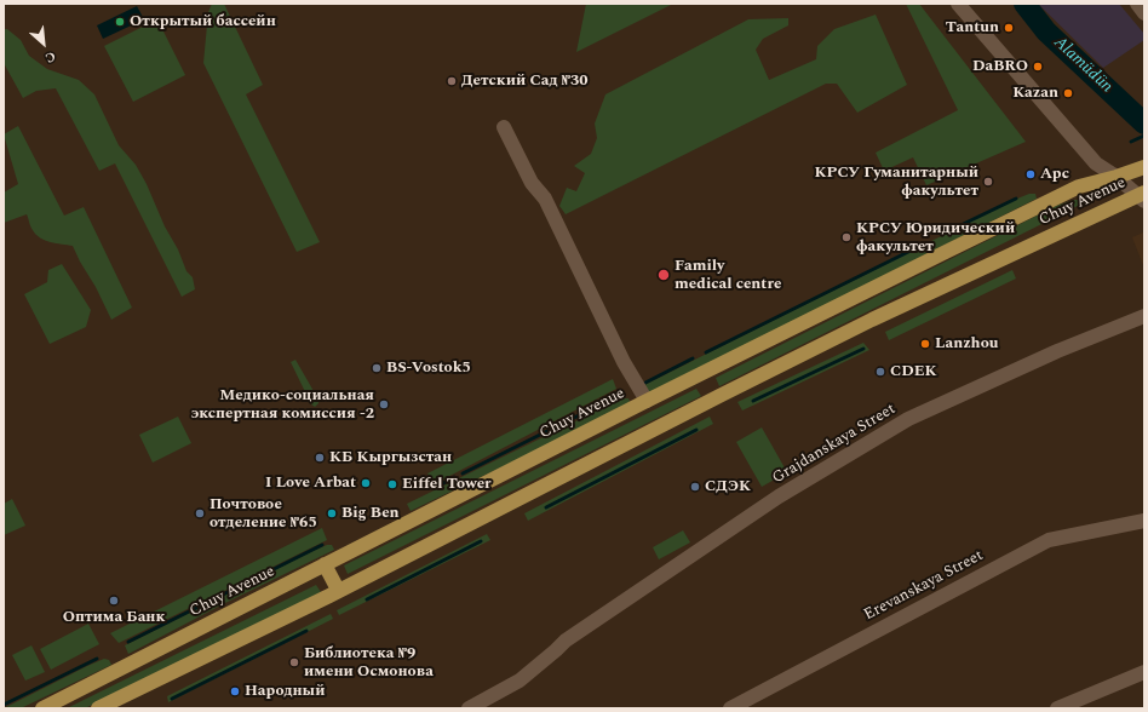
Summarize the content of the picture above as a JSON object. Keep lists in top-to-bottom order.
{
  "streets": {
    "main road": ["Chuy Avenue"],
    "street": ["Grajdanskaya Street", "Erevanskaya Street"]
  },
  "water": ["Alamüdün"],
  "places": [
    "Открытый бассейн",
    "Tantun",
    "DaBRO",
    "Детский Сад №30",
    "Kazan",
    "Арс",
    "КРСУ Гуманитарный факультет",
    "КРСУ Юридический факультет",
    "Family medical centre",
    "Lanzhou",
    "BS-Vostok5",
    "CDEK",
    "Медико-социальная экспертная комиссия -2",
    "КБ Кыргызстан",
    "I Love Arbat",
    "Eiffel Tower",
    "СДЭК",
    "Почтовое отделение №65",
    "Big Ben",
    "Оптима Банк",
    "Библиотека №9 имени Осмонова",
    "Народный"
  ],
  "north": "bottom right"
}
